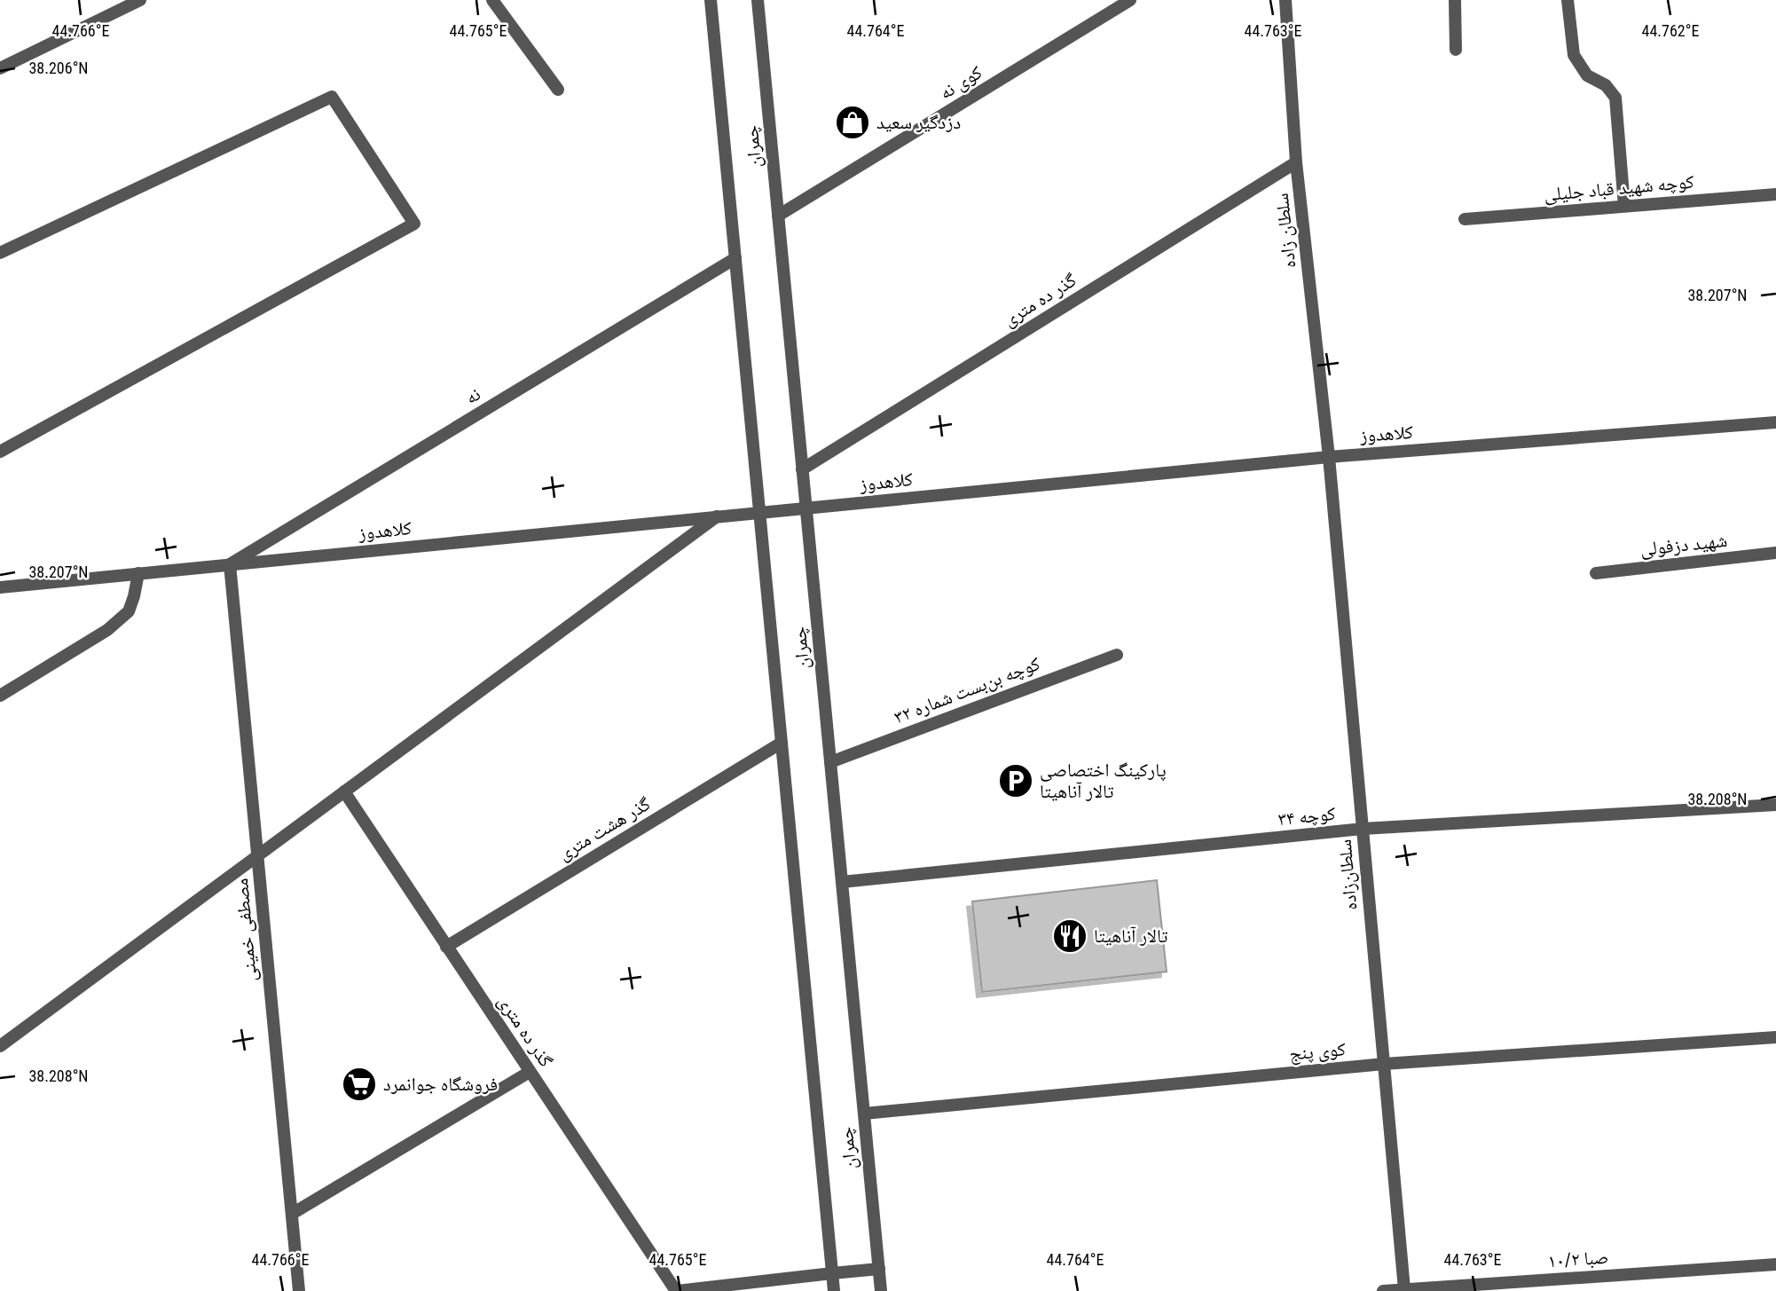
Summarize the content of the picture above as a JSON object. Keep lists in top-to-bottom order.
{
  "streets": {
    "street": [
      "کوی نه",
      "چمران",
      "کوچه شهید قباد جلیلی",
      "سلطان زاده",
      "گذر ده متری",
      "نه",
      "کلاهدوز",
      "شهید دزفولی",
      "کوچه بن‌بست شماره ۳۲",
      "کوچه ۳۴",
      "گذر هشت متری",
      "سلطان‌زاده",
      "مصطفی خمینی",
      "کوی پنج",
      "صبا ۱۰/۲"
    ]
  },
  "crossings": [
    ["کوی نه", "چمران"],
    ["چمران", "گذر ده متری"],
    ["چمران", "نه"],
    ["چمران", "کلاهدوز"],
    ["چمران", "کوچه بن‌بست شماره ۳۲"],
    ["چمران", "کوچه ۳۴"],
    ["چمران", "گذر هشت متری"],
    ["چمران", "کوی پنج"],
    ["سلطان زاده", "گذر ده متری"],
    ["سلطان زاده", "کلاهدوز"],
    ["سلطان زاده", "سلطان‌زاده"],
    ["گذر ده متری", "گذر هشت متری"],
    ["نه", "کلاهدوز"],
    ["نه", "مصطفی خمینی"],
    ["کلاهدوز", "سلطان‌زاده"],
    ["کلاهدوز", "مصطفی خمینی"],
    ["کوچه ۳۴", "سلطان‌زاده"],
    ["سلطان‌زاده", "کوی پنج"],
    ["سلطان‌زاده", "صبا ۱۰/۲"]
  ],
  "places": {
    "shop": ["دزدگیر سعید"],
    "parking": ["پارکینگ اختصاصی تالار آناهیتا"],
    "restaurant": ["تالار آناهیتا"],
    "supermarket": ["فروشگاه جوانمرد"]
  },
  "coordinates": [
    "44.762°E",
    "44.766°E",
    "44.765°E",
    "44.764°E",
    "44.763°E",
    "38.206°N",
    "38.207°N",
    "38.208°N"
  ]
}
